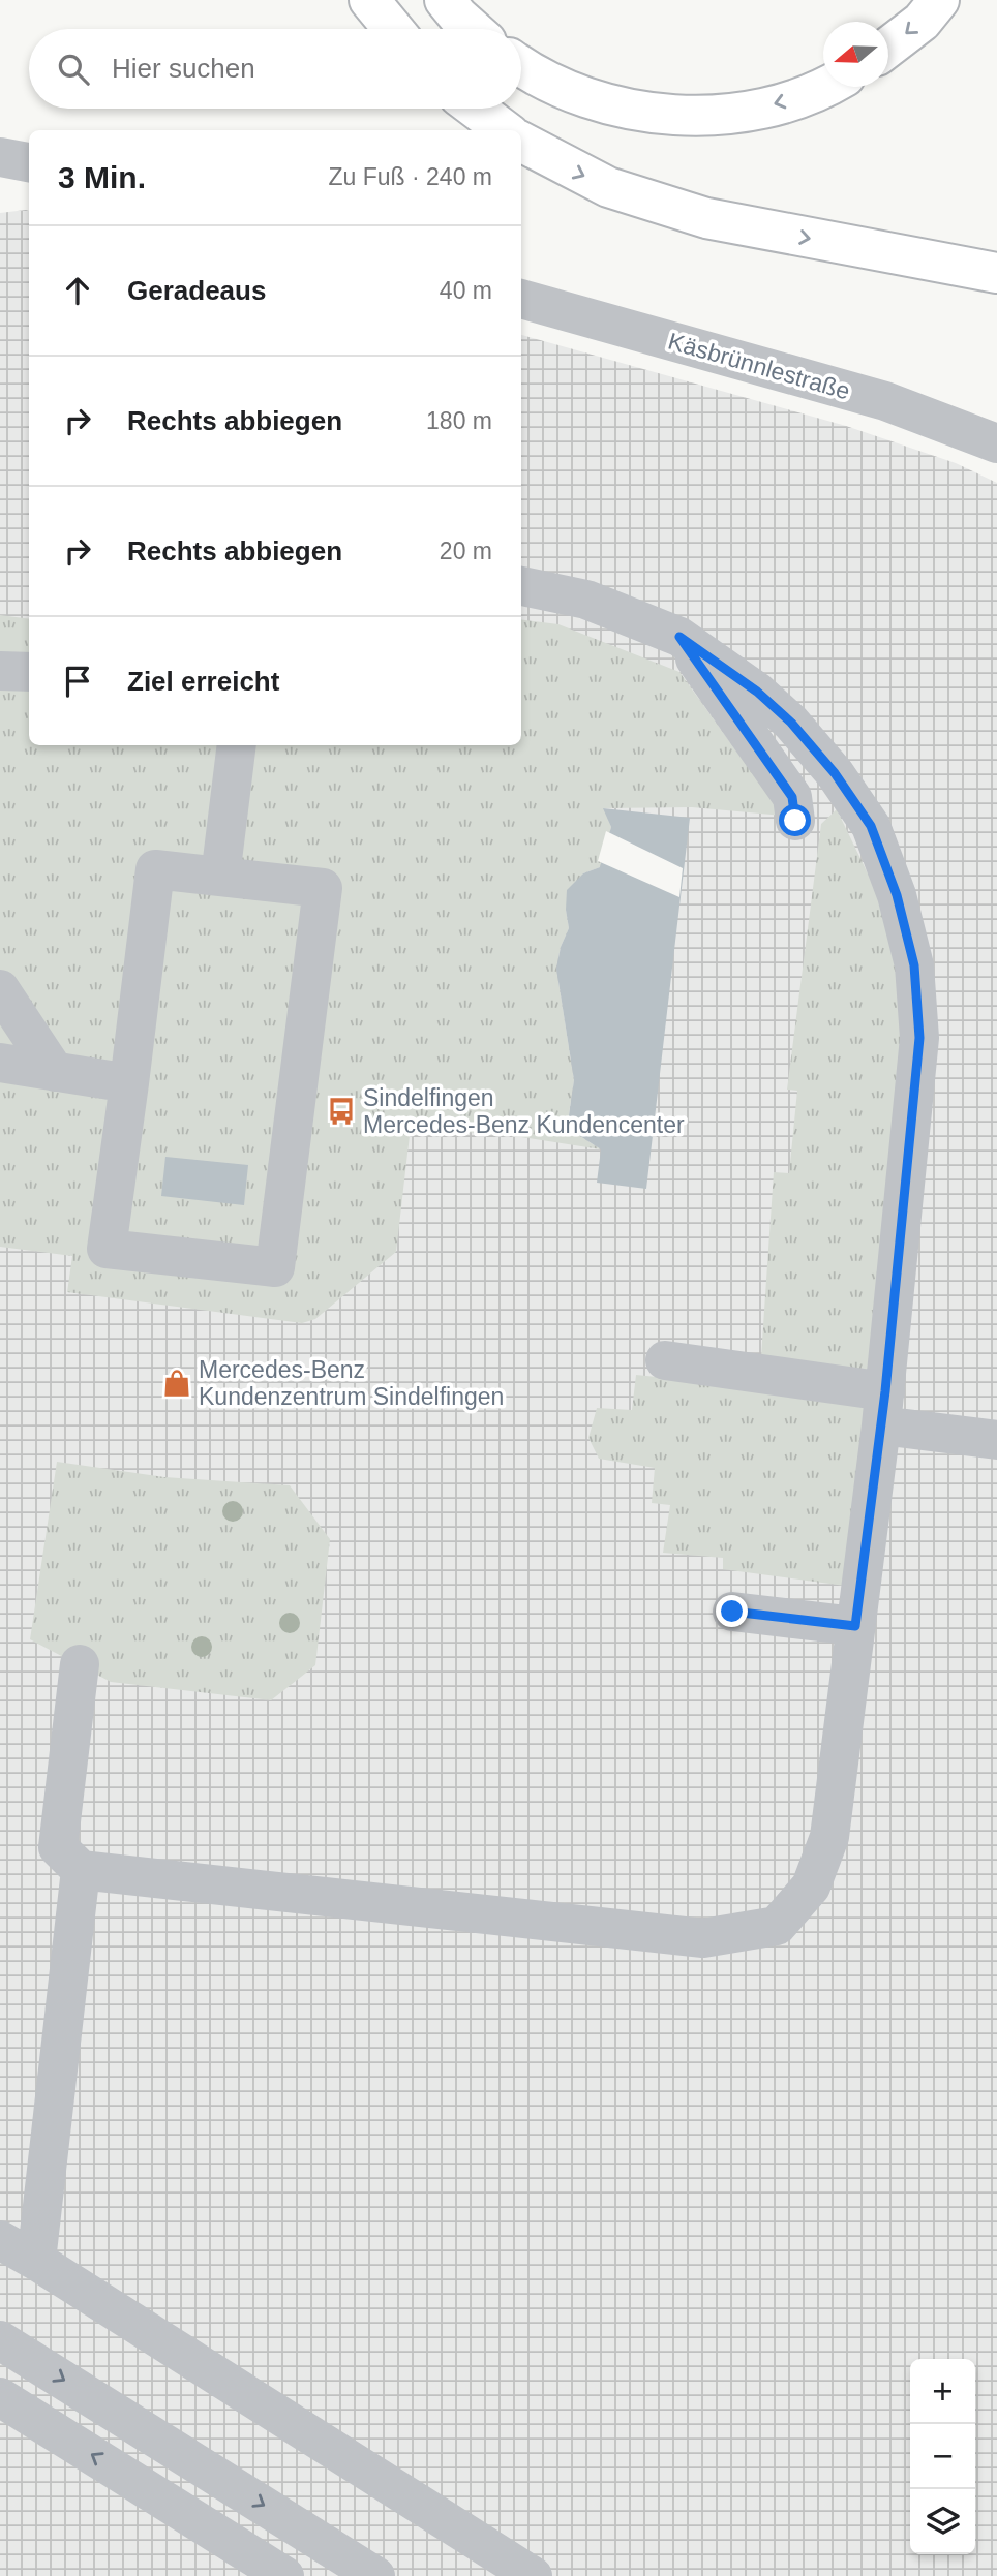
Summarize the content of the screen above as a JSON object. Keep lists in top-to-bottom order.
{
  "streets": {
    "street": ["Käsbrünnlestraße"]
  },
  "places": {
    "bus stop": ["Sindelfingen Mercedes-Benz Kundencenter"],
    "shop": ["Mercedes-Benz Kundenzentrum Sindelfingen"]
  },
  "north": "left",
  "page": {
    "search": "Hier suchen",
    "heading": ["3 Min.", "Zu Fuß · 240 m"],
    "list": [
      ["Geradeaus", "40 m"],
      ["Rechts abbiegen", "180 m"],
      ["Rechts abbiegen", "20 m"],
      "Ziel erreicht"
    ],
    "map_buttons": ["+", "−"]
  }
}
